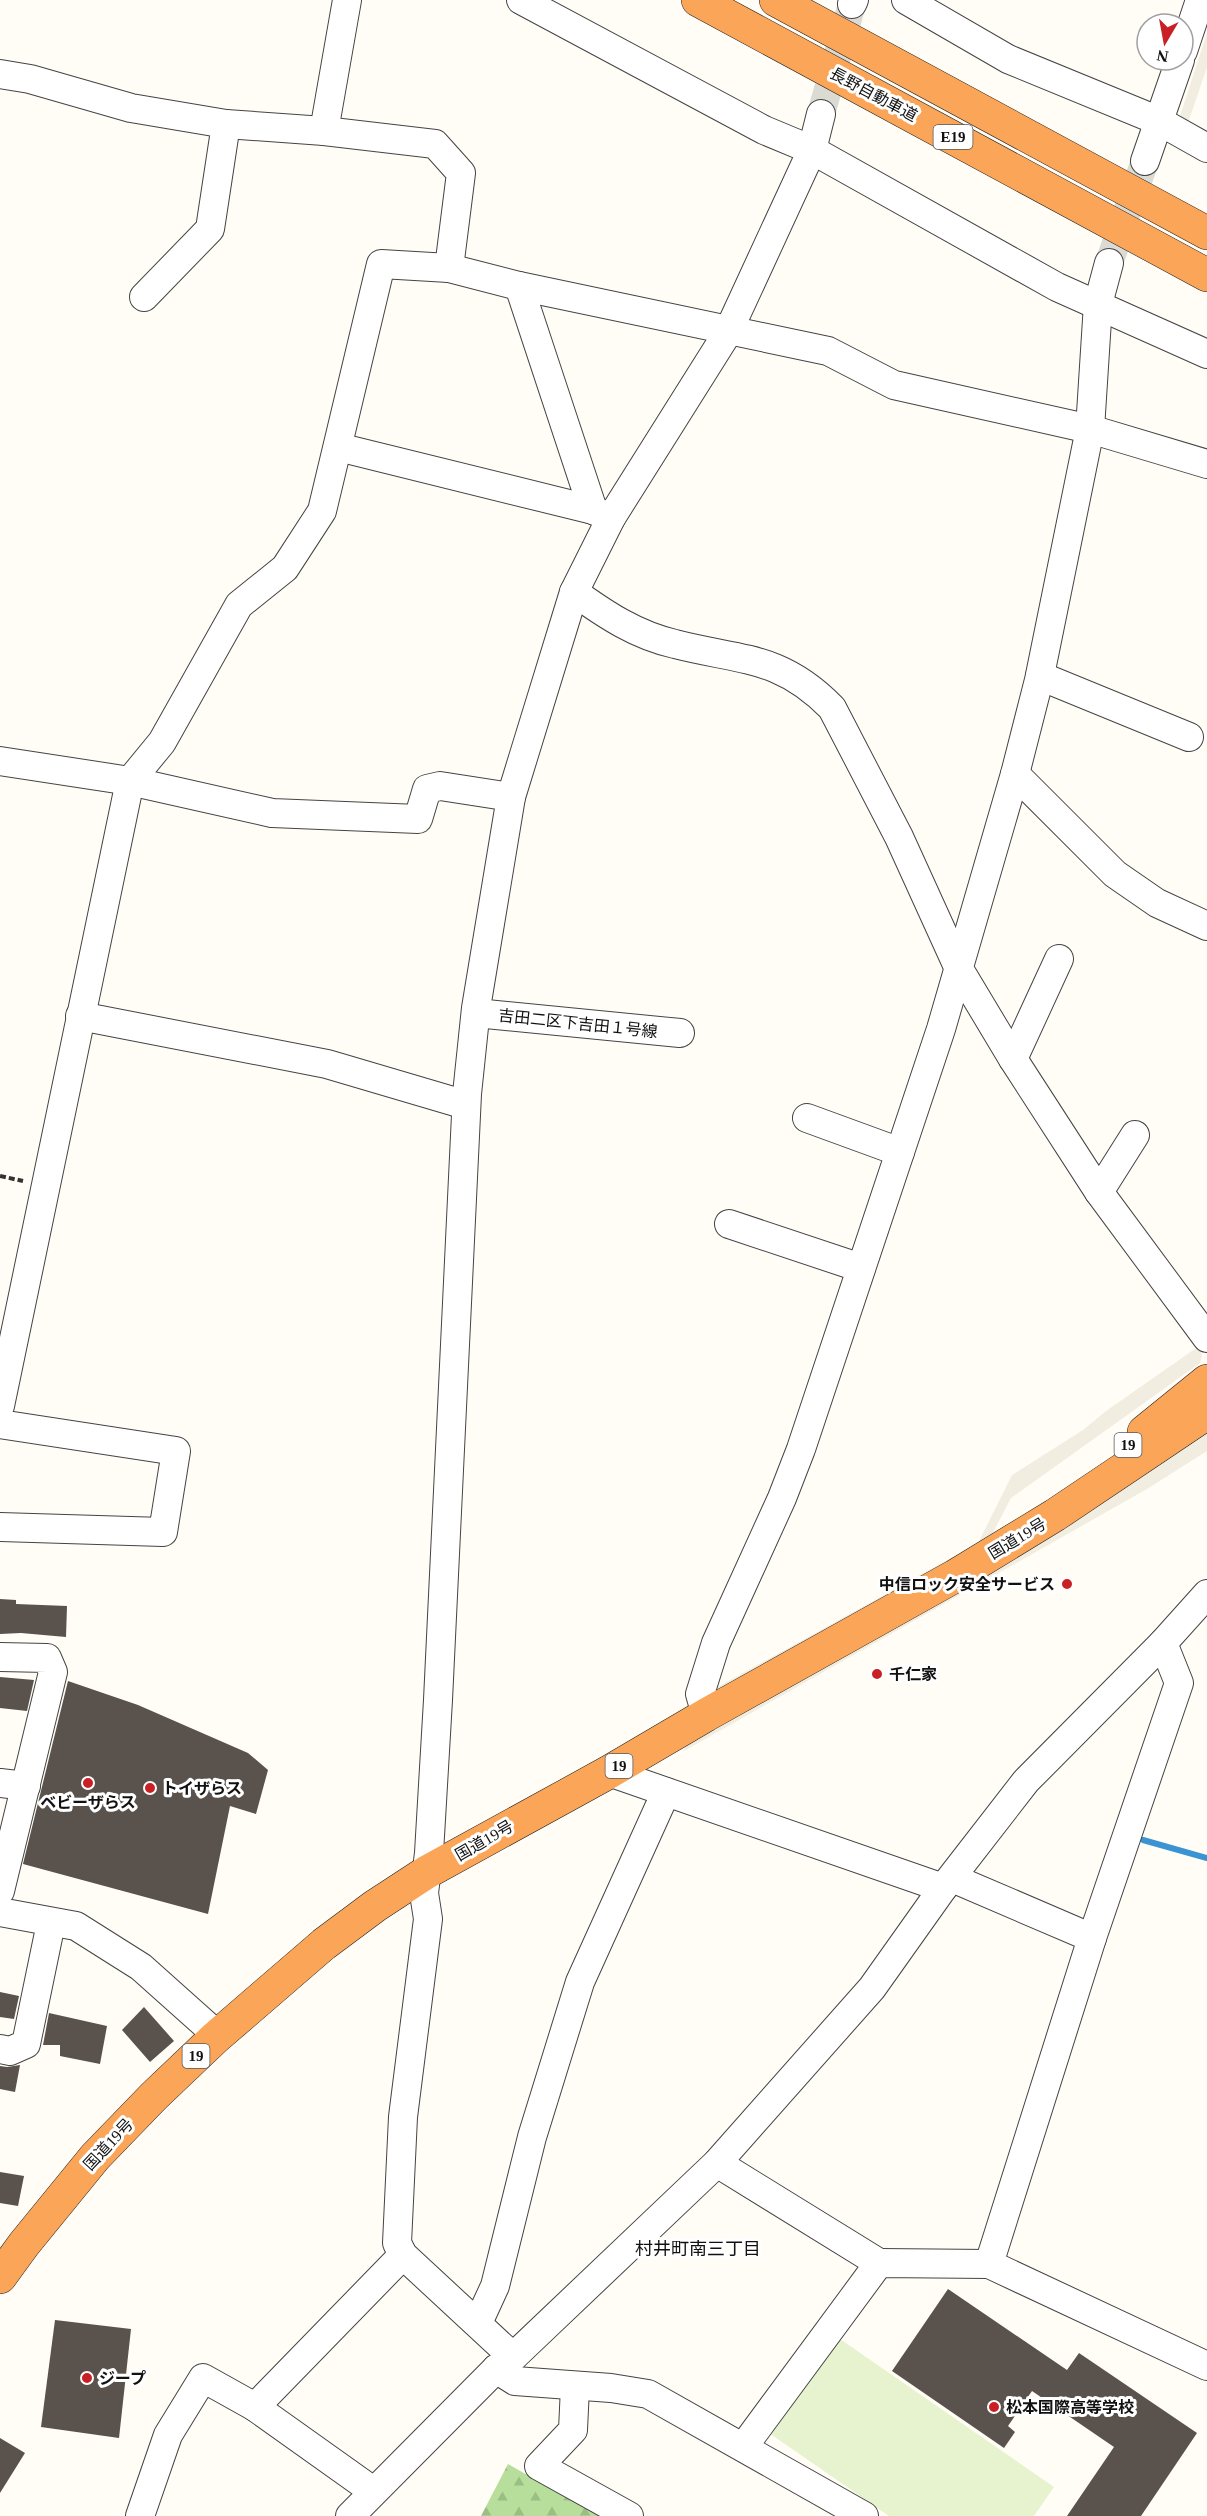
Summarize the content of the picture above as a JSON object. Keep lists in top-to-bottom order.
{
  "streets": {
    "highway": [
      "長野自動車道",
      "E19",
      "19",
      "国道19号"
    ],
    "street": ["吉田二区下吉田１号線"]
  },
  "districts": ["村井町南三丁目"],
  "places": [
    "中信ロック安全サービス",
    "千仁家",
    "ベビーザらス",
    "トイザらス",
    "ジープ",
    "松本国際高等学校"
  ],
  "north": "bottom"
}
